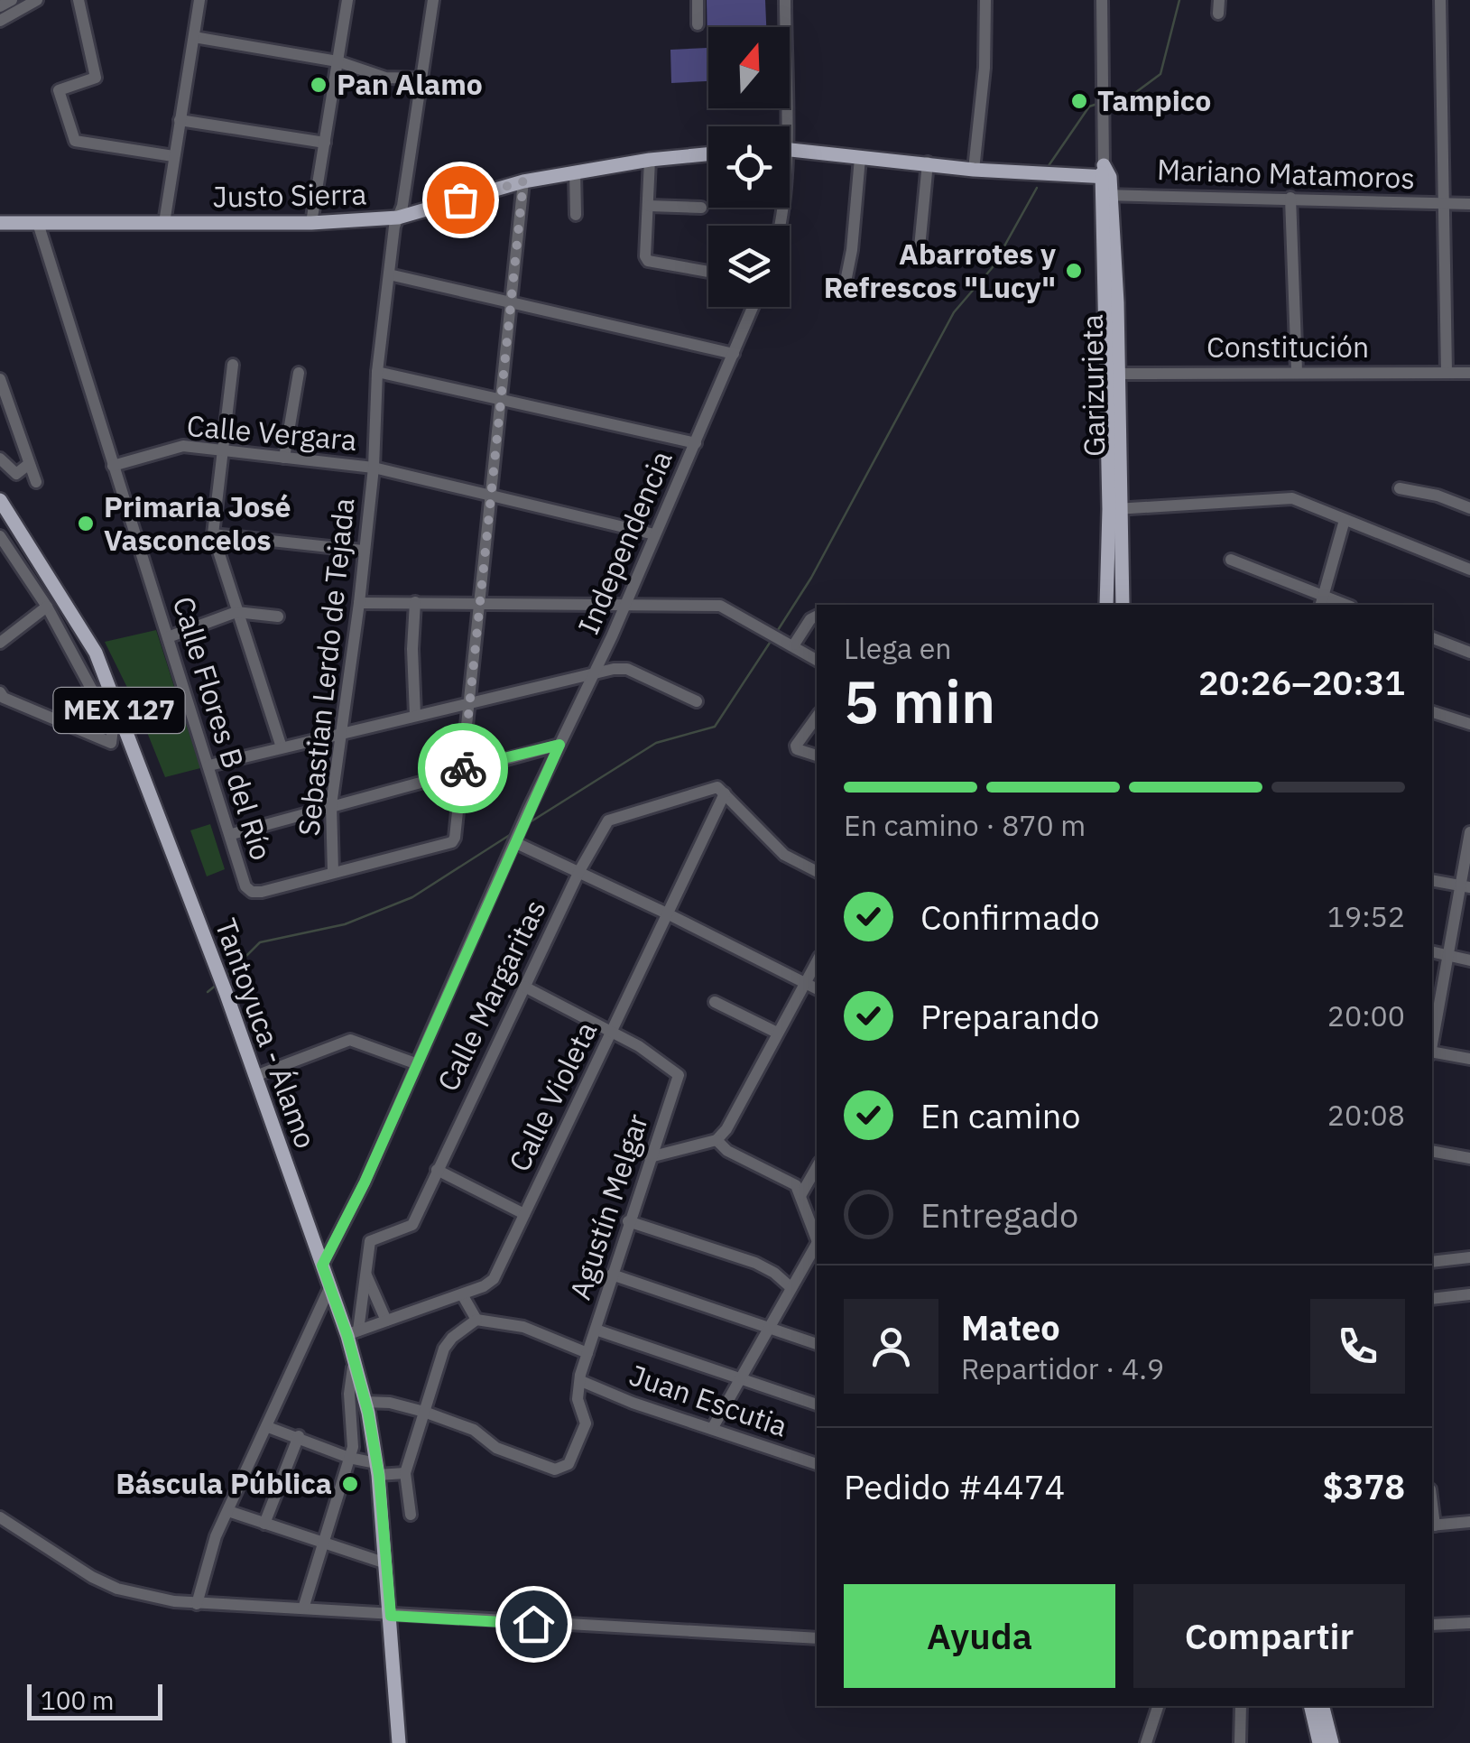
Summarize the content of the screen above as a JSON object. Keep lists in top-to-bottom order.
{
  "streets": {
    "main road": [
      "Justo Sierra",
      "Garizurieta",
      "MEX 127",
      "Tantoyuca - Álamo"
    ],
    "street": [
      "Mariano Matamoros",
      "Constitución",
      "Calle Vergara",
      "Independencia",
      "Sebastian Lerdo de Tejada",
      "Calle Flores B del Río",
      "Calle Margaritas",
      "Calle Violeta",
      "Agustín Melgar",
      "Juan Escutia"
    ]
  },
  "crossings": [
    ["Mariano Matamoros", "Garizurieta"],
    ["Justo Sierra", "Sebastian Lerdo de Tejada"],
    ["Justo Sierra", "Calle Flores B del Río"],
    ["Constitución", "Garizurieta"],
    ["Calle Vergara", "Independencia"],
    ["Calle Vergara", "Sebastian Lerdo de Tejada"],
    ["Calle Vergara", "Calle Flores B del Río"],
    ["Independencia", "Tantoyuca - Álamo"],
    ["Sebastian Lerdo de Tejada", "Calle Flores B del Río"],
    ["MEX 127", "Tantoyuca - Álamo"],
    ["Calle Margaritas", "Tantoyuca - Álamo"],
    ["Calle Margaritas", "Calle Violeta"],
    ["Tantoyuca - Álamo", "Calle Violeta"],
    ["Calle Violeta", "Agustín Melgar"],
    ["Agustín Melgar", "Juan Escutia"]
  ],
  "places": [
    "Pan Alamo",
    "Tampico",
    "Abarrotes y Refrescos \"Lucy\"",
    "Primaria José Vasconcelos",
    "Báscula Pública"
  ],
  "scale_bar": "100 m",
  "north": "top",
  "page": {
    "heading": ["5 min", "Llega en", "20:26–20:31"],
    "panel": [
      "Mateo",
      "Repartidor · 4.9",
      "Pedido #4474",
      "$378"
    ],
    "bar": "En camino · 870 m",
    "list": [
      ["Confirmado", "19:52"],
      ["Preparando", "20:00"],
      ["En camino", "20:08"],
      "Entregado"
    ],
    "buttons": ["Ayuda", "Compartir"],
    "scale": "100 m"
  }
}
